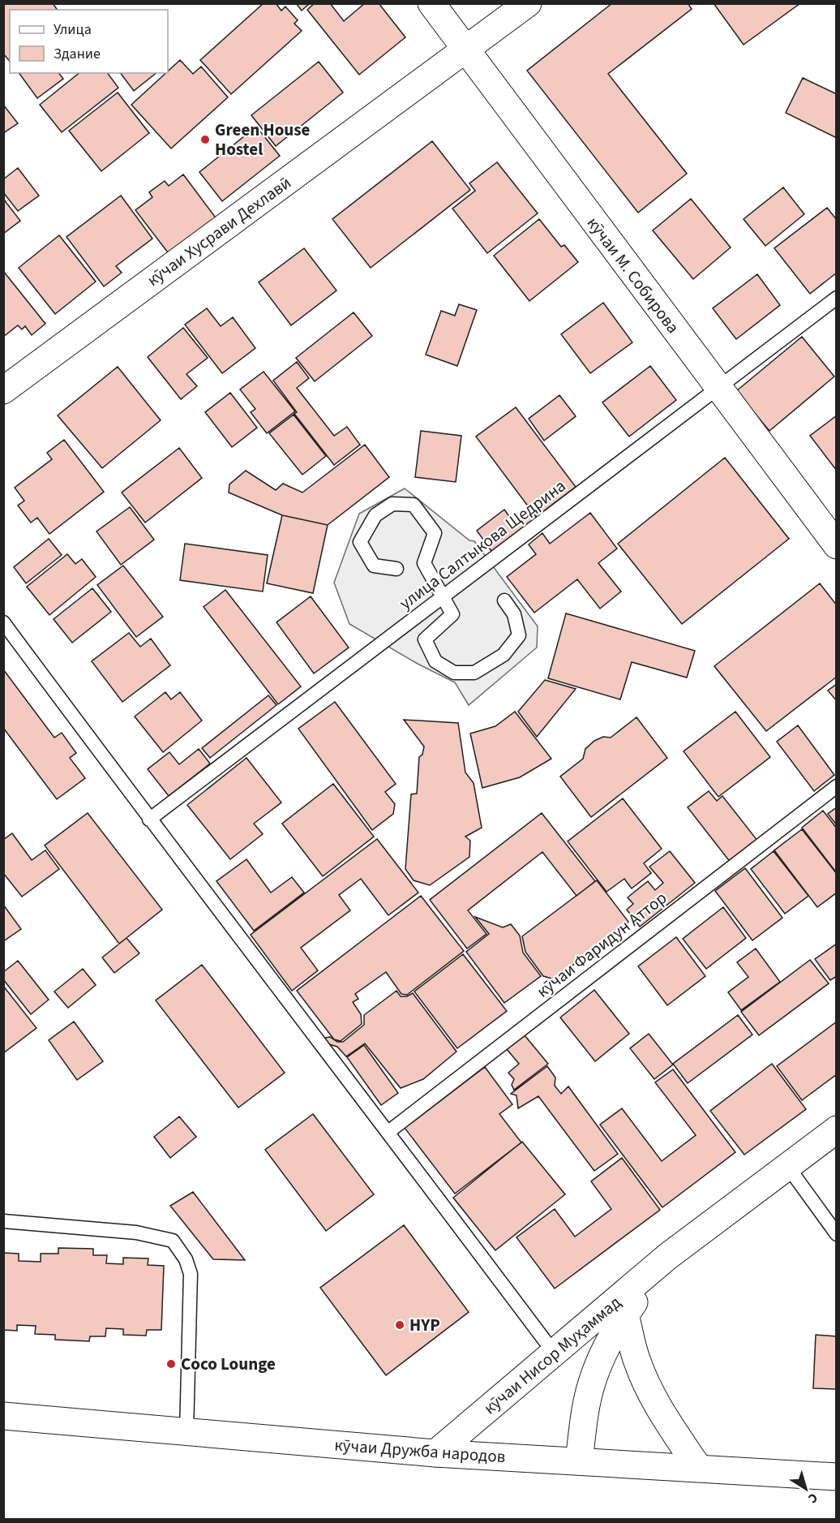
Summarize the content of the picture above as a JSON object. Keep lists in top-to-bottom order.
{
  "streets": {
    "street": [
      "кӯчаи Хусрави Дехлавӣ",
      "кӯчаи М. Собирова",
      "кӯчаи Нисор Муҳаммад",
      "кӯчаи Дружба народов"
    ],
    "lane": ["улица Салтыкова Щедрина", "кӯчаи Фаридун Аттор"]
  },
  "crossings": [
    ["кӯчаи Хусрави Дехлавӣ", "кӯчаи М. Собирова"],
    ["кӯчаи М. Собирова", "улица Салтыкова Щедрина"],
    ["кӯчаи Нисор Муҳаммад", "кӯчаи Дружба народов"]
  ],
  "places": ["Green House Hostel", "HYP", "Coco Lounge"],
  "legend": ["Улица", "Здание"],
  "north": "bottom right"
}
